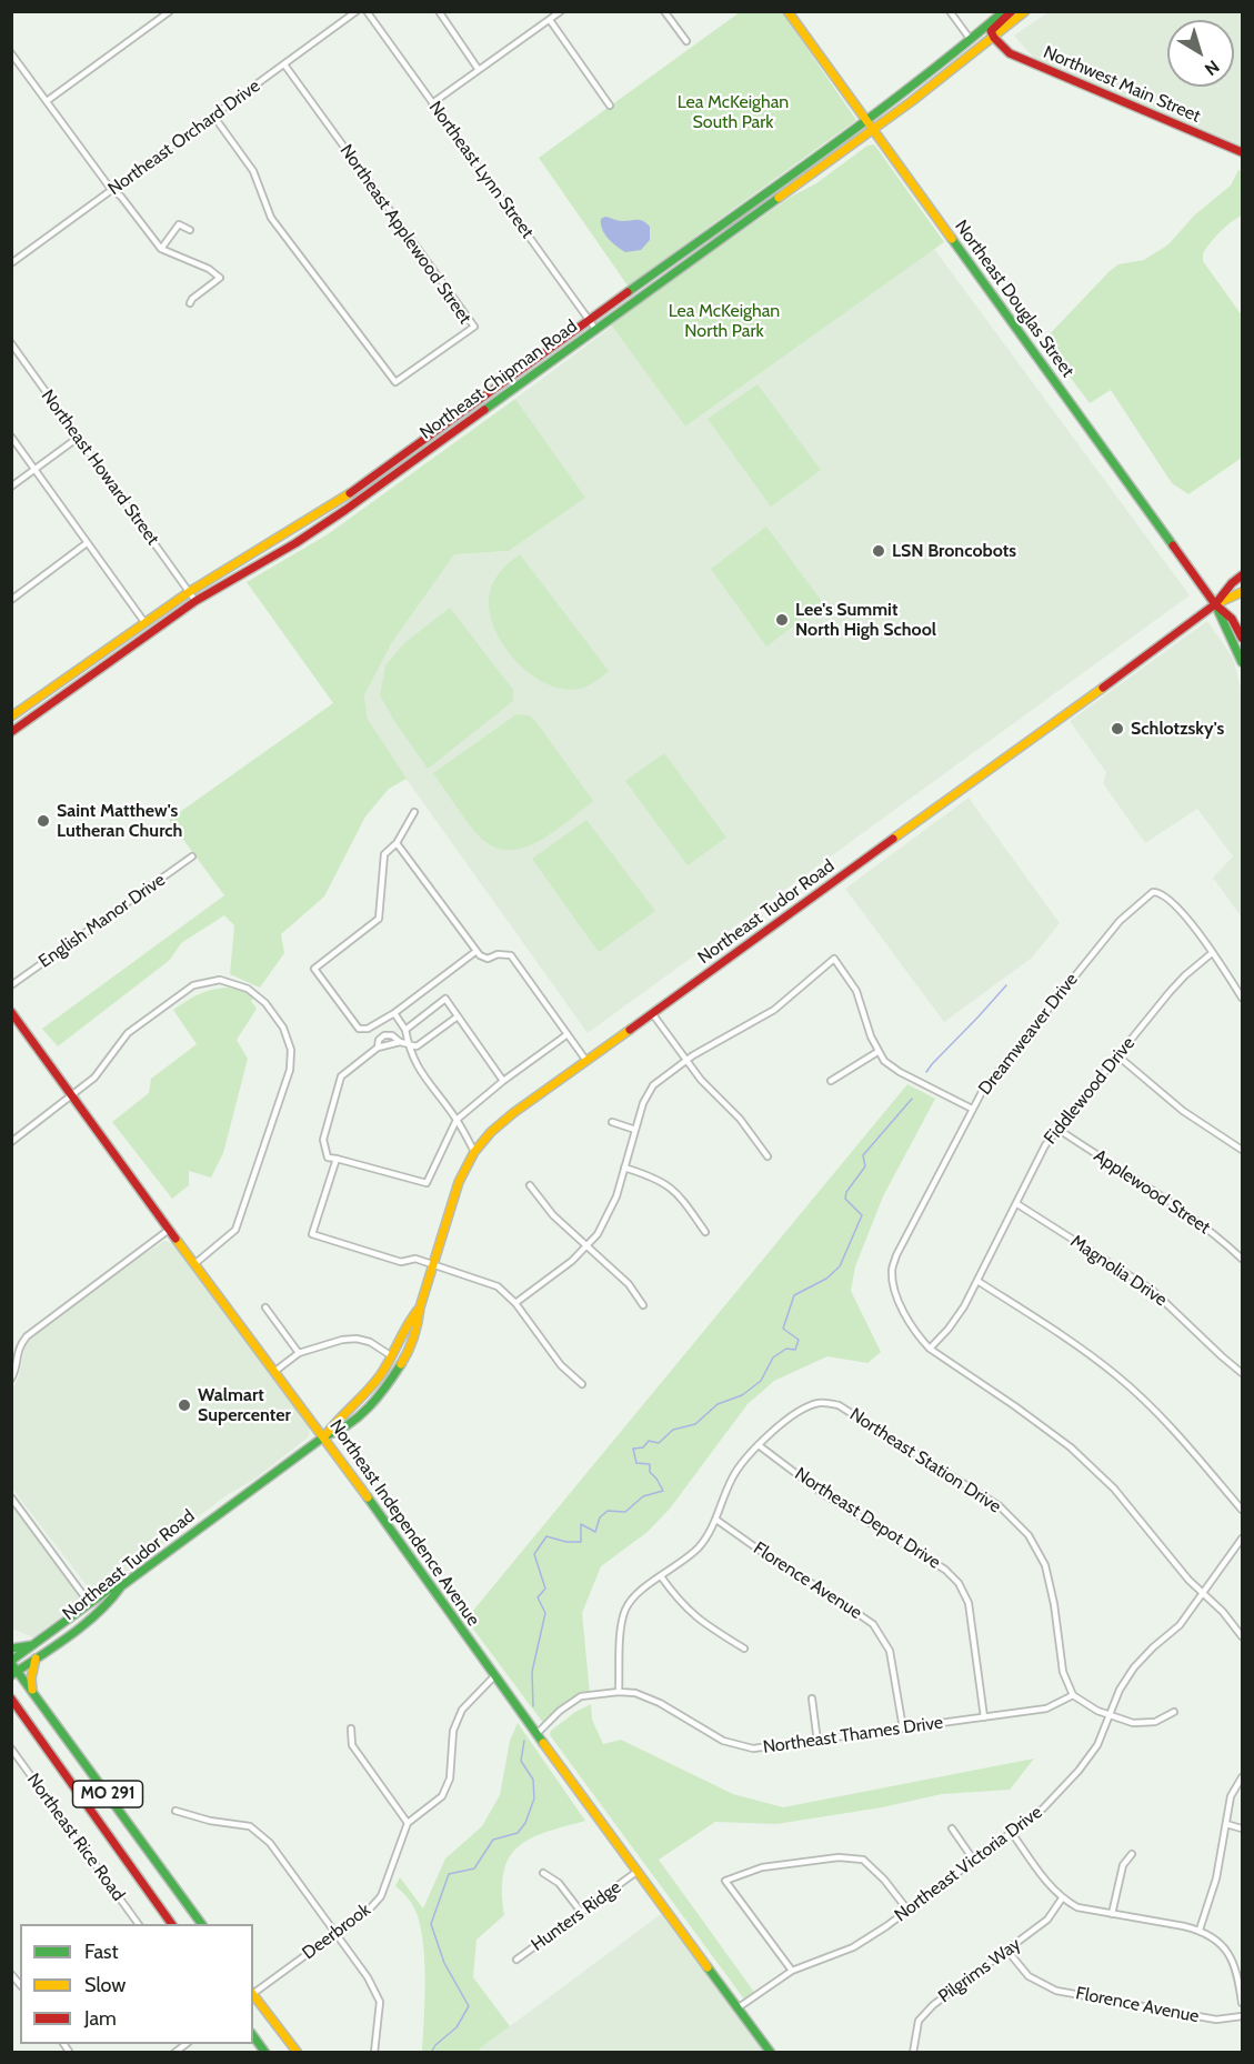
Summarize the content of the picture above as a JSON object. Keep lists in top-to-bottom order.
{
  "streets": {
    "main road": [
      "Northwest Main Street",
      "Northeast Douglas Street",
      "Northeast Chipman Road",
      "Northeast Tudor Road",
      "Northeast Independence Avenue",
      "MO 291"
    ],
    "street": [
      "Northeast Orchard Drive",
      "Northeast Lynn Street",
      "Northeast Applewood Street",
      "Northeast Howard Street",
      "English Manor Drive",
      "Dreamweaver Drive",
      "Fiddlewood Drive",
      "Applewood Street",
      "Magnolia Drive",
      "Northeast Station Drive",
      "Northeast Depot Drive",
      "Florence Avenue",
      "Northeast Thames Drive",
      "Northeast Rice Road",
      "Northeast Victoria Drive",
      "Hunters Ridge",
      "Deerbrook",
      "Pilgrims Way"
    ]
  },
  "crossings": [
    ["Northwest Main Street", "Northeast Chipman Road"],
    ["Northeast Orchard Drive", "Northeast Applewood Street"],
    ["Northeast Lynn Street", "Northeast Chipman Road"],
    ["Northeast Douglas Street", "Northeast Chipman Road"],
    ["Northeast Douglas Street", "Northeast Tudor Road"],
    ["Northeast Chipman Road", "Northeast Howard Street"],
    ["Northeast Tudor Road", "Northeast Independence Avenue"],
    ["Northeast Tudor Road", "MO 291"],
    ["Dreamweaver Drive", "Fiddlewood Drive"],
    ["Fiddlewood Drive", "Applewood Street"],
    ["Fiddlewood Drive", "Magnolia Drive"],
    ["Northeast Station Drive", "Northeast Depot Drive"],
    ["Northeast Station Drive", "Florence Avenue"],
    ["Northeast Station Drive", "Northeast Thames Drive"],
    ["Northeast Depot Drive", "Northeast Thames Drive"],
    ["Northeast Independence Avenue", "Northeast Thames Drive"],
    ["Northeast Independence Avenue", "Northeast Victoria Drive"],
    ["Northeast Independence Avenue", "Hunters Ridge"],
    ["Florence Avenue", "Northeast Thames Drive"],
    ["Florence Avenue", "Pilgrims Way"]
  ],
  "parks": ["Lea McKeighan South Park", "Lea McKeighan North Park"],
  "places": [
    "LSN Broncobots",
    "Lee's Summit North High School",
    "Schlotzsky's",
    "Saint Matthew's Lutheran Church",
    "Walmart Supercenter"
  ],
  "legend": ["Fast", "Slow", "Jam"],
  "north": "bottom right"
}
